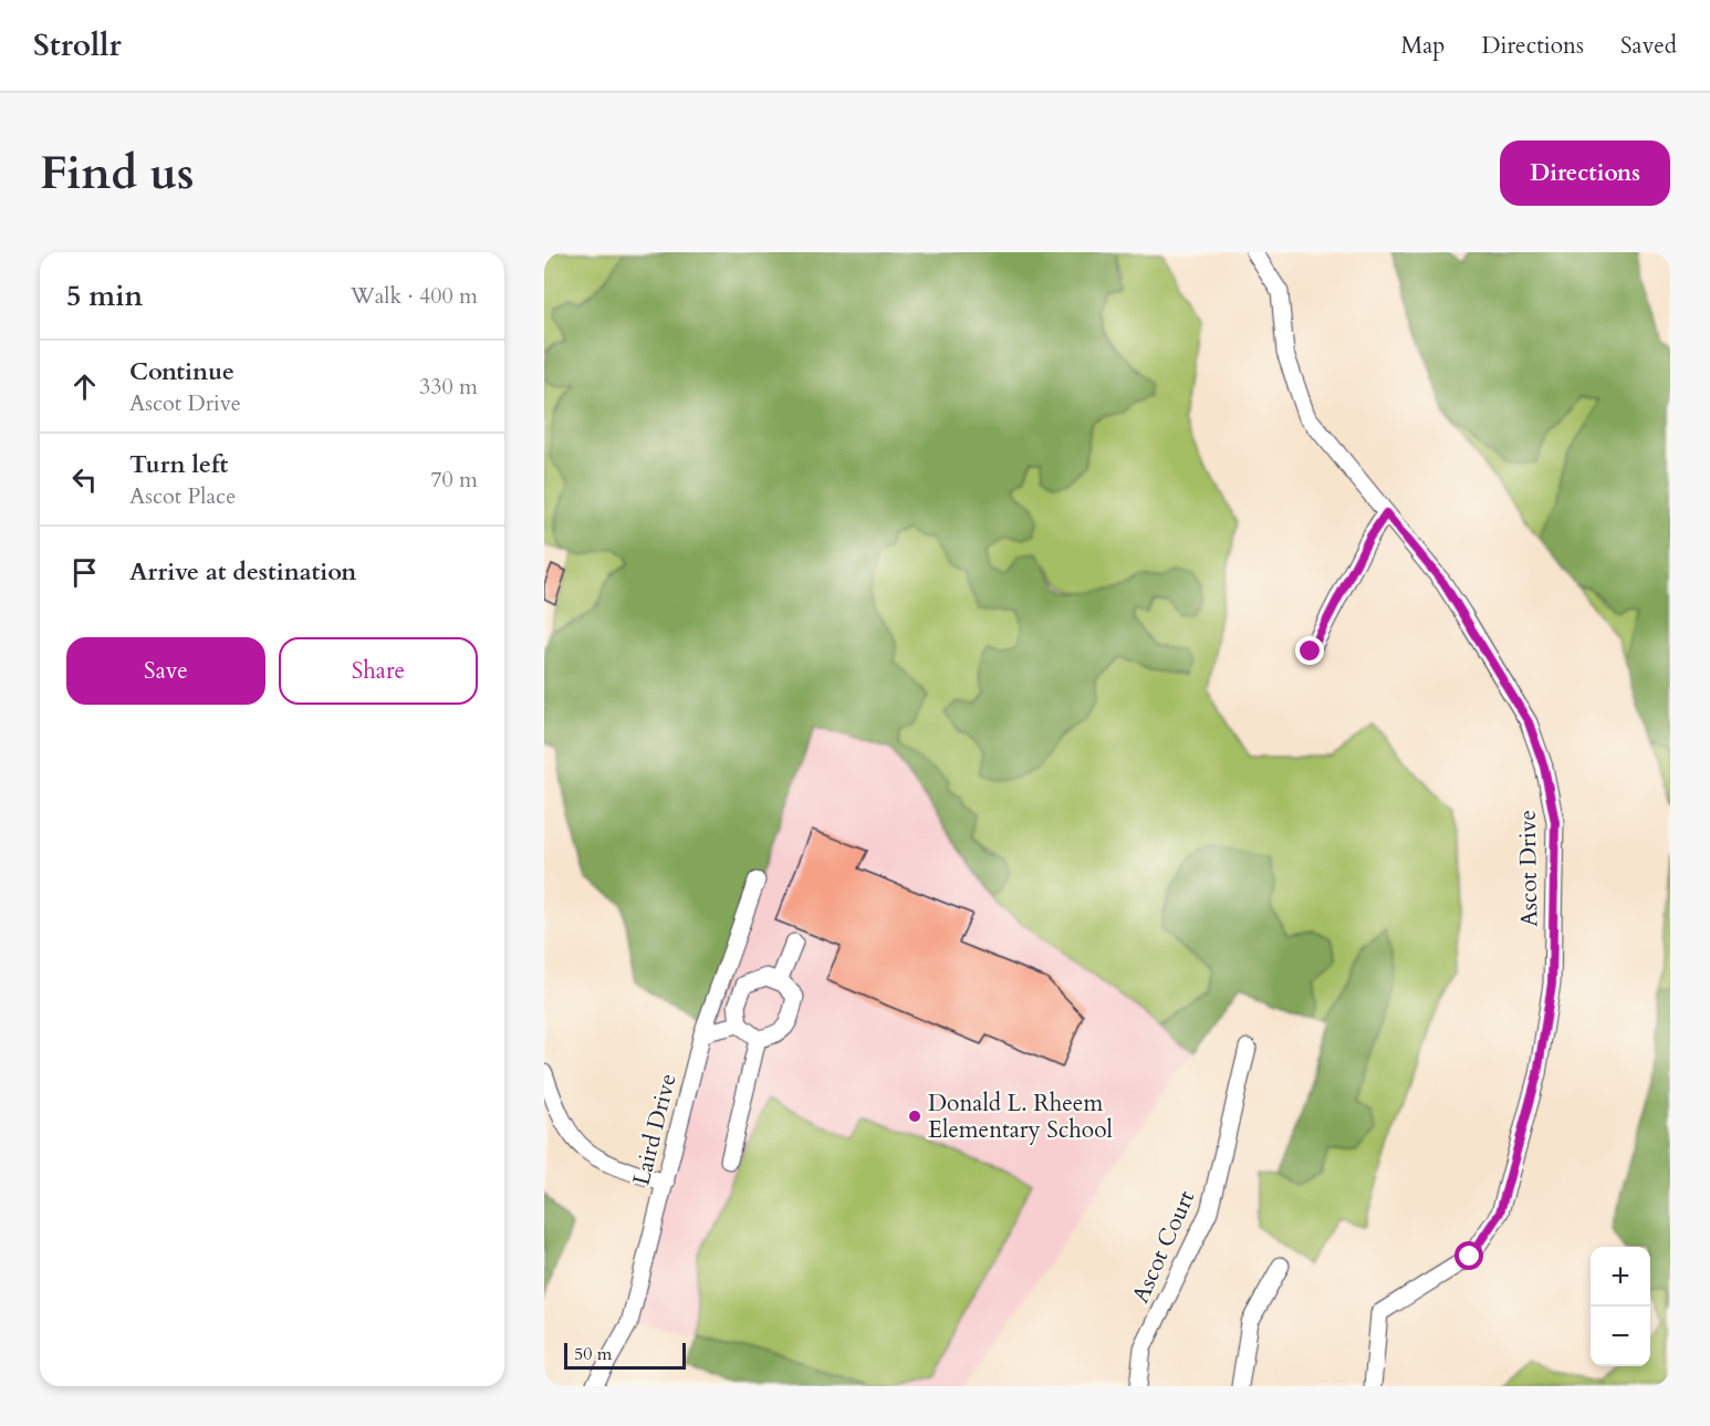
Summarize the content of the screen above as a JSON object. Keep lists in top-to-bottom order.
{
  "streets": {
    "street": ["Ascot Drive", "Laird Drive", "Ascot Court"]
  },
  "places": ["Donald L. Rheem Elementary School"],
  "scale_bar": "50 m",
  "page": {
    "header": "Strollr",
    "nav": ["Map", "Directions", "Saved"],
    "buttons": [
      "Directions",
      ["Save", "Share"]
    ],
    "title": "Find us",
    "heading": ["5 min", "Walk · 400 m"],
    "list": [
      ["Continue", "Ascot Drive", "330 m"],
      ["Turn left", "Ascot Place", "70 m"],
      "Arrive at destination"
    ],
    "map_buttons": ["+", "−"],
    "scale": "50 m"
  }
}
